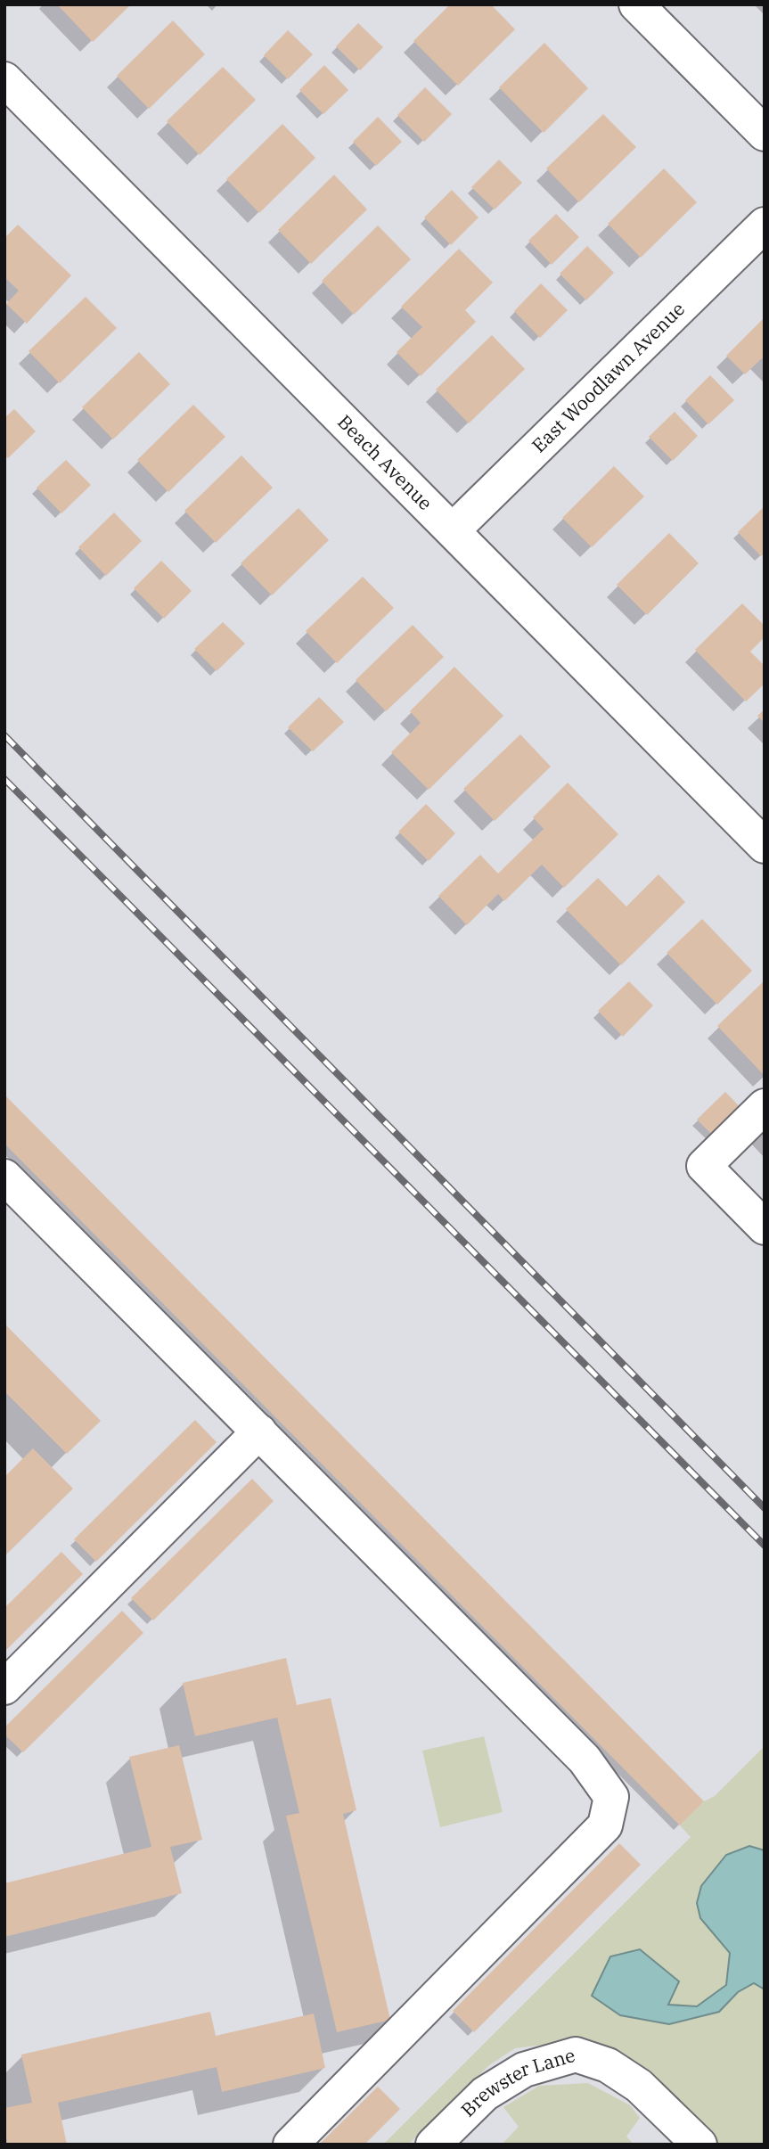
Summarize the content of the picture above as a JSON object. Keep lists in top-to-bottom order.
{
  "streets": {
    "street": ["East Woodlawn Avenue", "Beach Avenue", "Brewster Lane"]
  },
  "crossings": [
    ["East Woodlawn Avenue", "Beach Avenue"]
  ]
}
